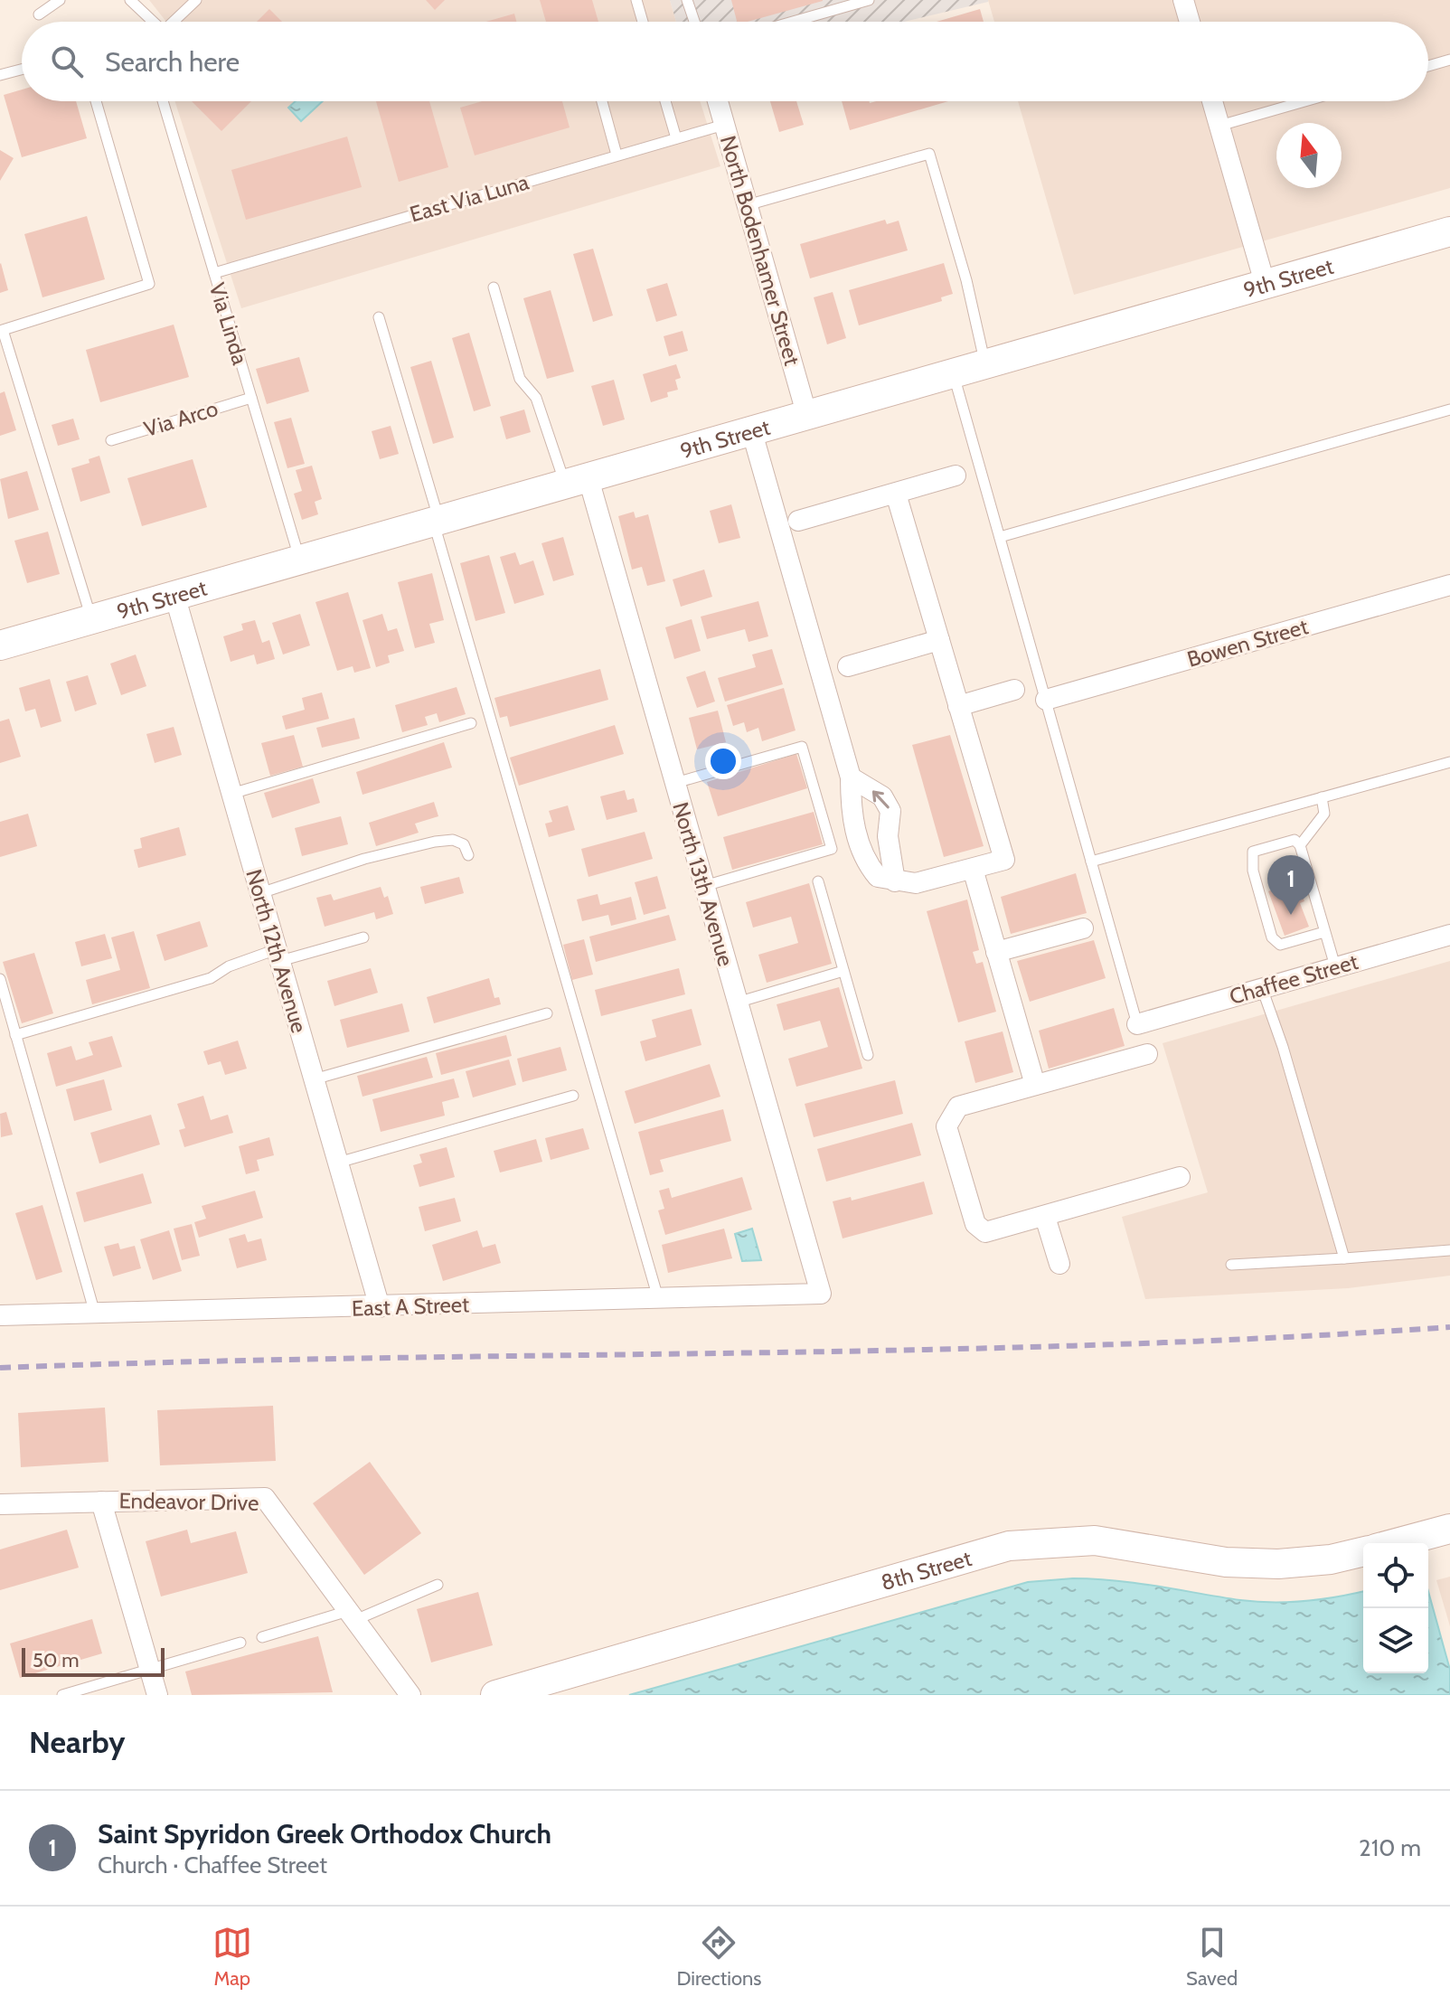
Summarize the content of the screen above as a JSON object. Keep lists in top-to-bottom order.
{
  "streets": {
    "street": [
      "North Bodenhamer Street",
      "9th Street",
      "Bowen Street",
      "North 13th Avenue",
      "North 12th Avenue",
      "Chaffee Street",
      "East A Street",
      "Endeavor Drive",
      "8th Street"
    ],
    "lane": ["East Via Luna", "Via Linda", "Via Arco"]
  },
  "crossings": [
    ["East Via Luna", "North Bodenhamer Street"],
    ["East Via Luna", "Via Linda"],
    ["North Bodenhamer Street", "9th Street"],
    ["9th Street", "Via Linda"],
    ["9th Street", "North 13th Avenue"],
    ["9th Street", "North 12th Avenue"],
    ["Via Linda", "Via Arco"],
    ["North 13th Avenue", "East A Street"],
    ["North 12th Avenue", "East A Street"]
  ],
  "scale_bar": "50 m",
  "north": "top",
  "page": {
    "search": "Search here",
    "pins": "1",
    "scale": "50 m",
    "heading": "Nearby",
    "list": [
      {
        "mark": "1",
        "name": "Saint Spyridon Greek Orthodox Church",
        "note": "Church · Chaffee Street",
        "value": "210 m"
      }
    ],
    "nav": ["Map", "Directions", "Saved"]
  }
}
